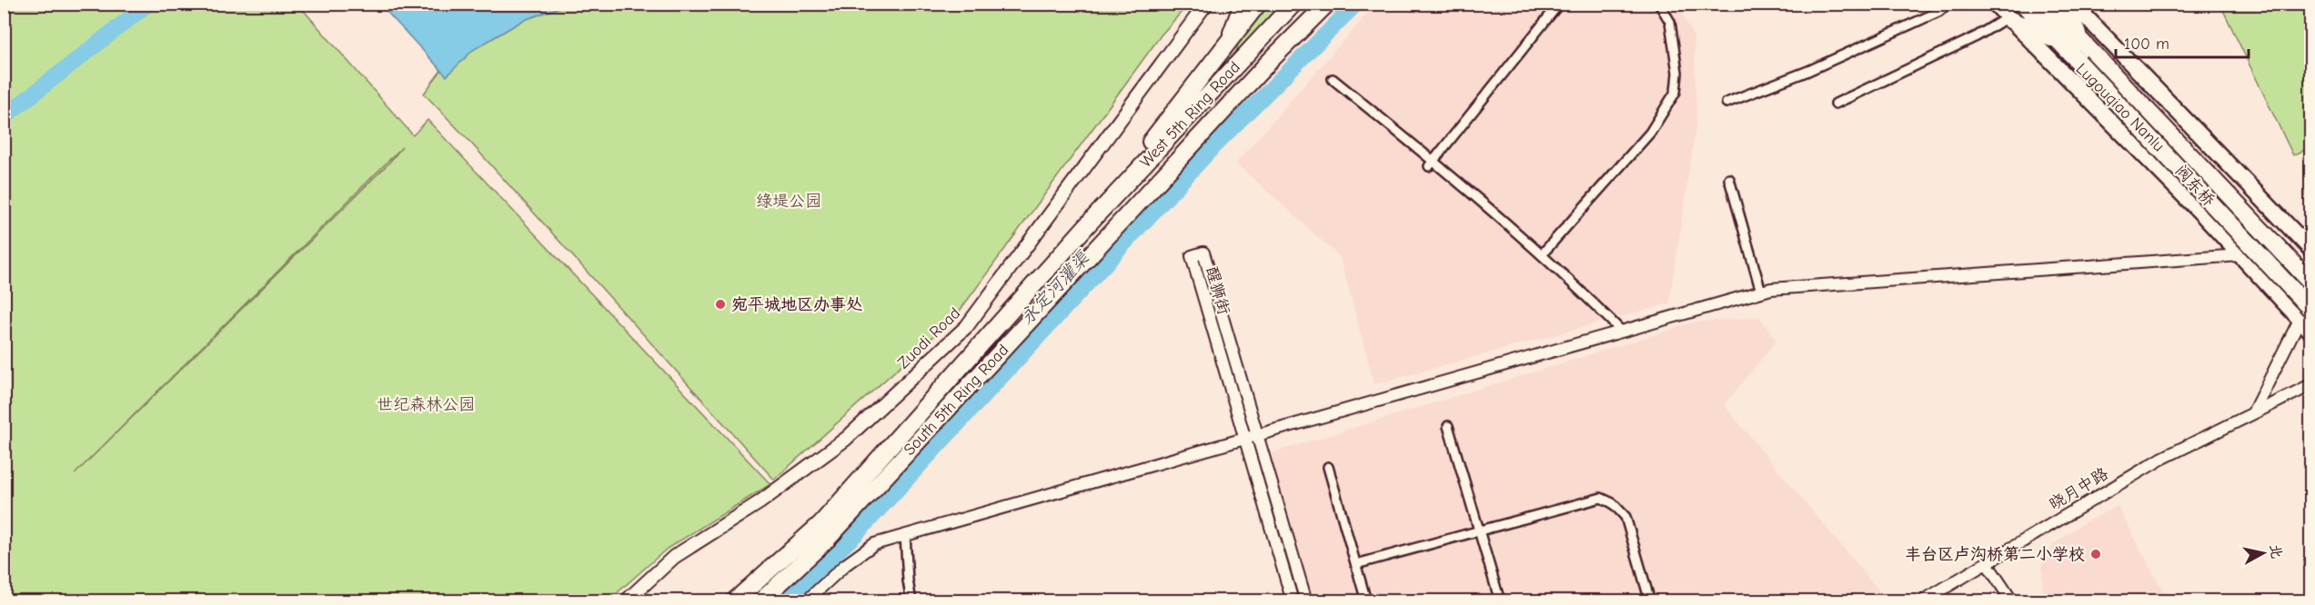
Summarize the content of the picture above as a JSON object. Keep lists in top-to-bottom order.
{
  "streets": {
    "highway": [
      "Lugouqiao Nanlu",
      "West 5th Ring Road",
      "阀东桥",
      "South 5th Ring Road"
    ],
    "main road": ["Zuodi Road"],
    "street": ["醒狮街", "晓月中路"]
  },
  "crossings": [
    ["Lugouqiao Nanlu", "阀东桥"],
    ["West 5th Ring Road", "South 5th Ring Road"]
  ],
  "water": ["永定河灌渠"],
  "parks": ["绿堤公园", "世纪森林公园"],
  "places": ["宛平城地区办事处", "丰台区卢沟桥第二小学校"],
  "scale_bar": "100 m",
  "north": "right"
}
